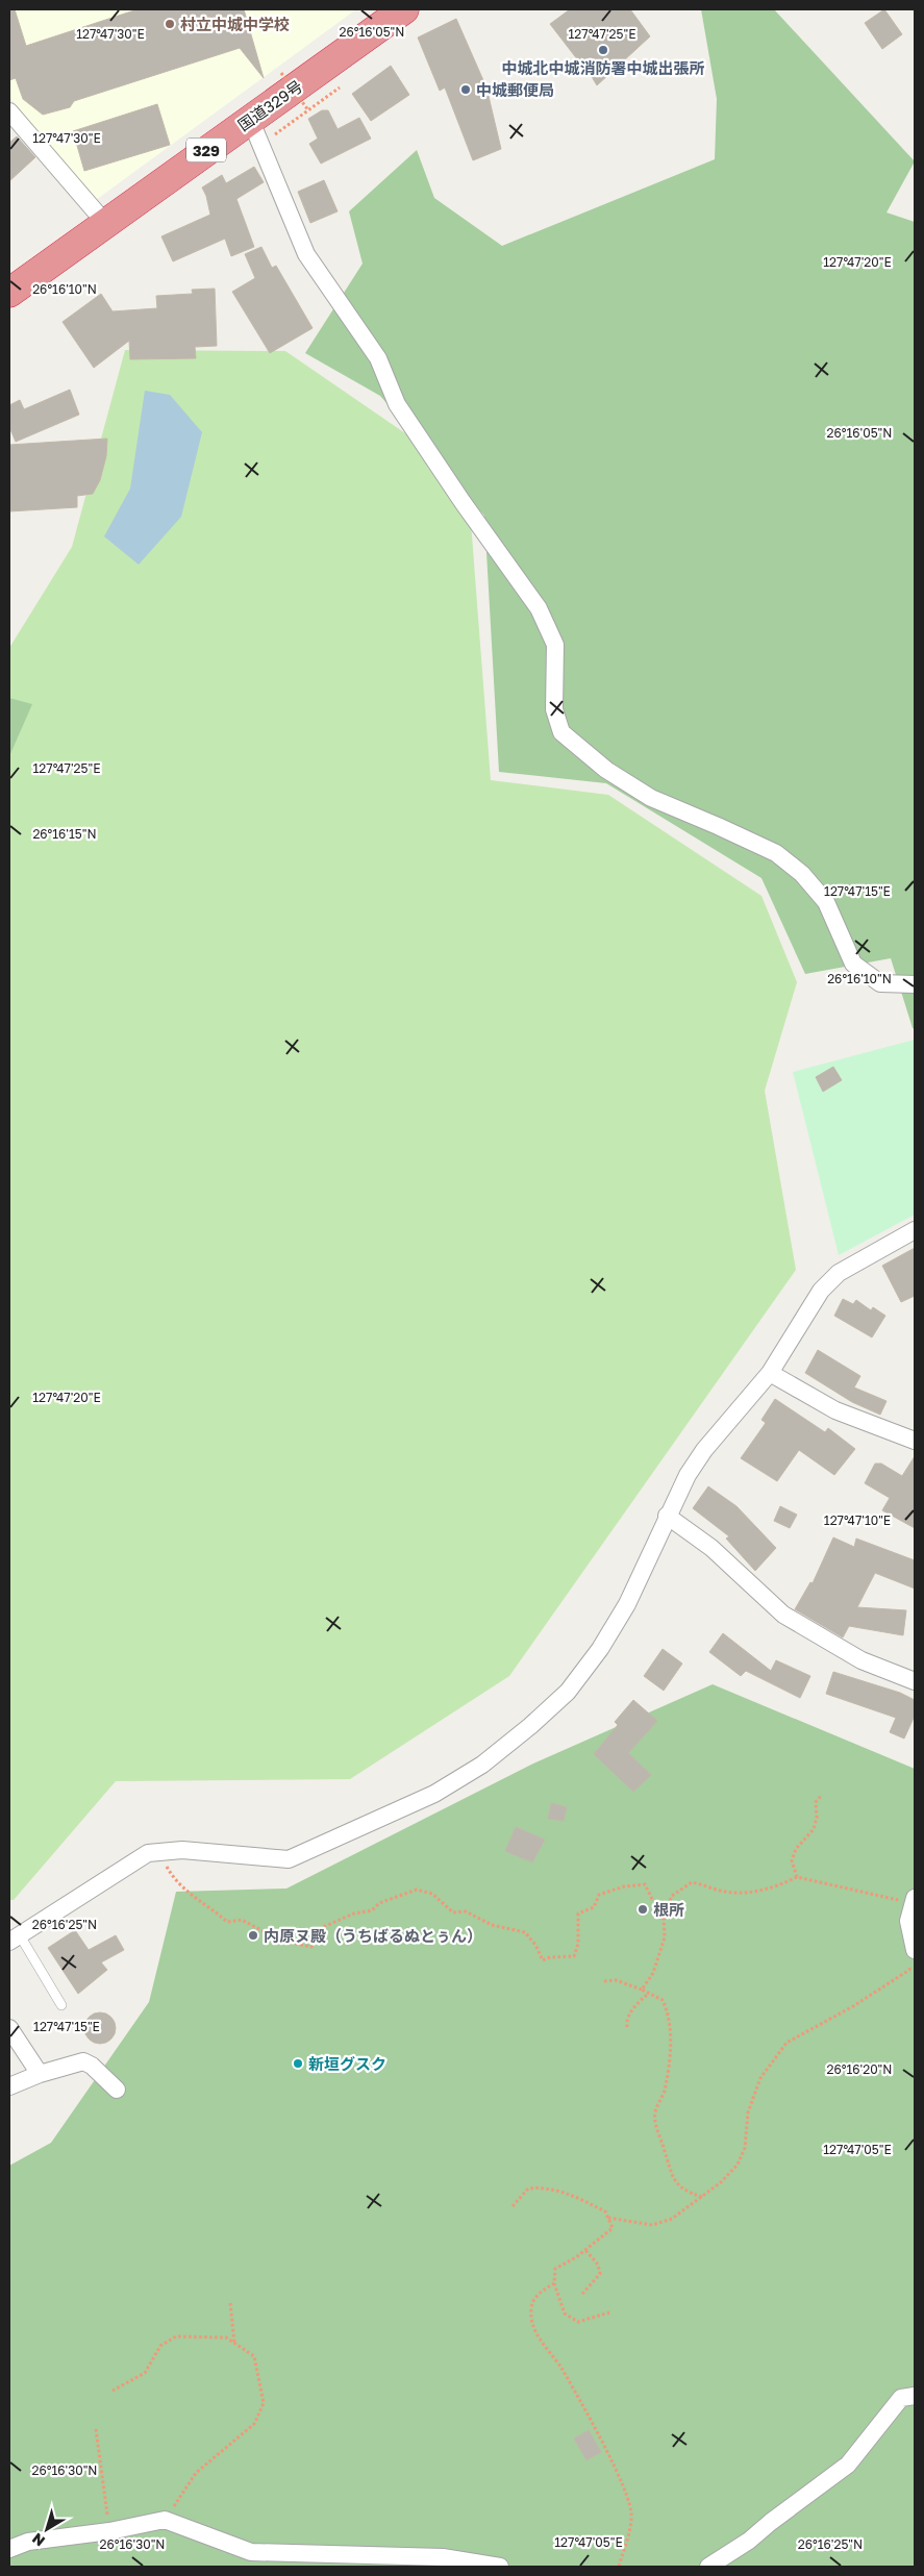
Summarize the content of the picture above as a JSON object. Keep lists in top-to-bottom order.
{
  "streets": {
    "highway": ["国道329号", "329"]
  },
  "places": [
    "村立中城中学校",
    "中城北中城消防署中城出張所",
    "中城郵便局",
    "根所",
    "内原ヌ殿（うちばるぬとぅん）",
    "新垣グスク"
  ],
  "north": "bottom left",
  "coordinates": [
    "26°16'05\"N",
    "127°47'30\"E",
    "127°47'25\"E",
    "127°47'20\"E",
    "26°16'10\"N",
    "26°16'15\"N",
    "127°47'15\"E",
    "127°47'10\"E",
    "26°16'25\"N",
    "26°16'20\"N",
    "127°47'05\"E",
    "26°16'30\"N"
  ]
}
